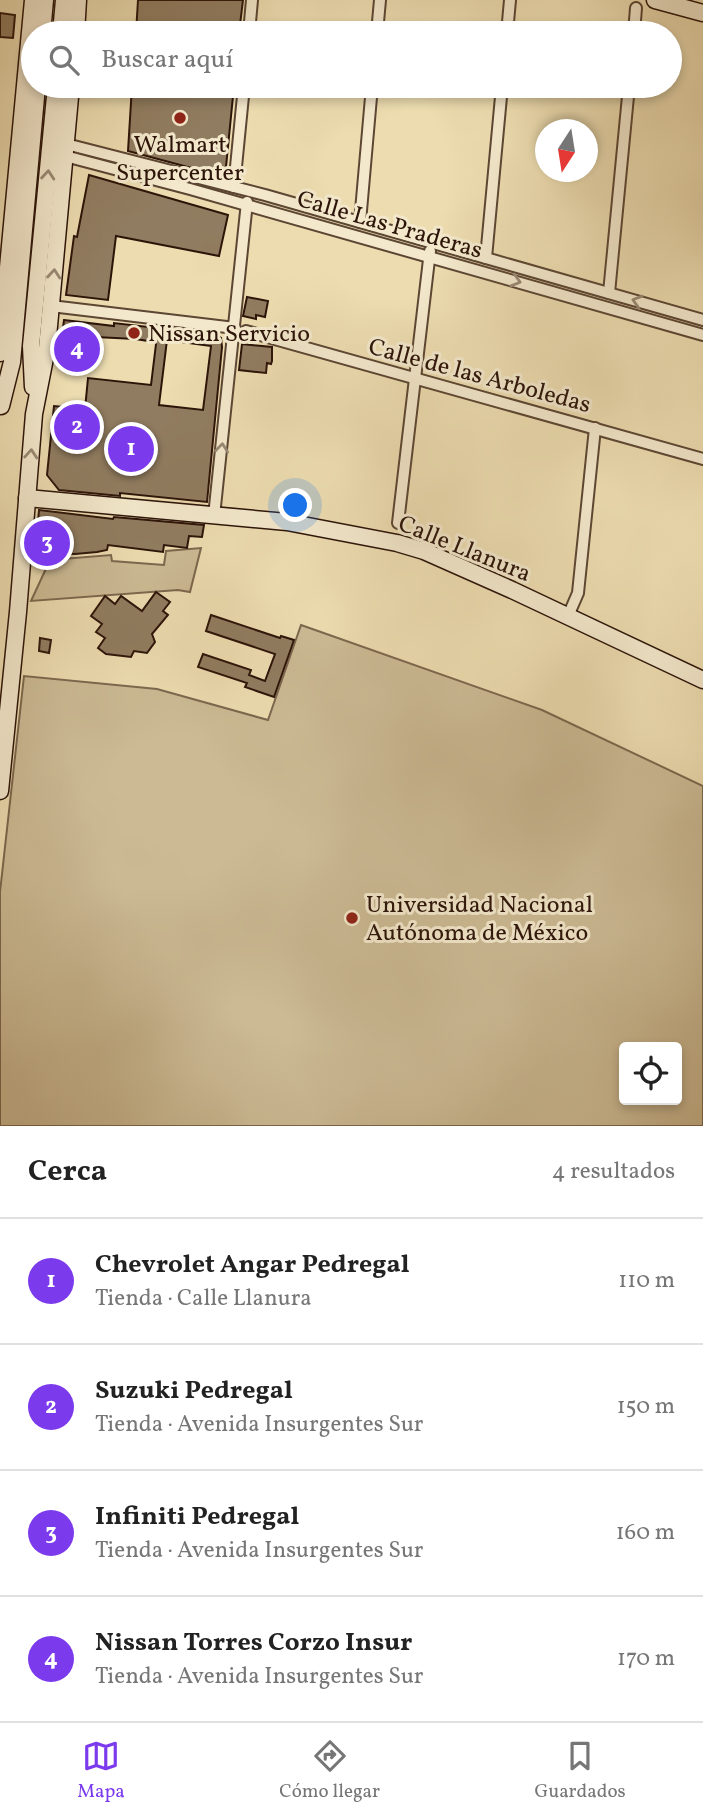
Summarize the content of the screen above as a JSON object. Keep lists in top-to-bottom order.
{
  "streets": {
    "main road": ["Calle Llanura"],
    "street": ["Calle Las Praderas", "Calle de las Arboledas"]
  },
  "places": ["Walmart Supercenter", "Nissan Servicio", "Universidad Nacional Autónoma de México"],
  "north": "bottom",
  "page": {
    "search": "Buscar aquí",
    "pins": [
      "4",
      "2",
      "1",
      "3"
    ],
    "heading": ["Cerca", "4 resultados"],
    "list": [
      {
        "mark": "1",
        "name": "Chevrolet Angar Pedregal",
        "note": "Tienda · Calle Llanura",
        "value": "110 m"
      },
      {
        "mark": "2",
        "name": "Suzuki Pedregal",
        "note": "Tienda · Avenida Insurgentes Sur",
        "value": "150 m"
      },
      {
        "mark": "3",
        "name": "Infiniti Pedregal",
        "note": "Tienda · Avenida Insurgentes Sur",
        "value": "160 m"
      },
      {
        "mark": "4",
        "name": "Nissan Torres Corzo Insur",
        "note": "Tienda · Avenida Insurgentes Sur",
        "value": "170 m"
      }
    ],
    "nav": ["Mapa", "Cómo llegar", "Guardados"]
  }
}
